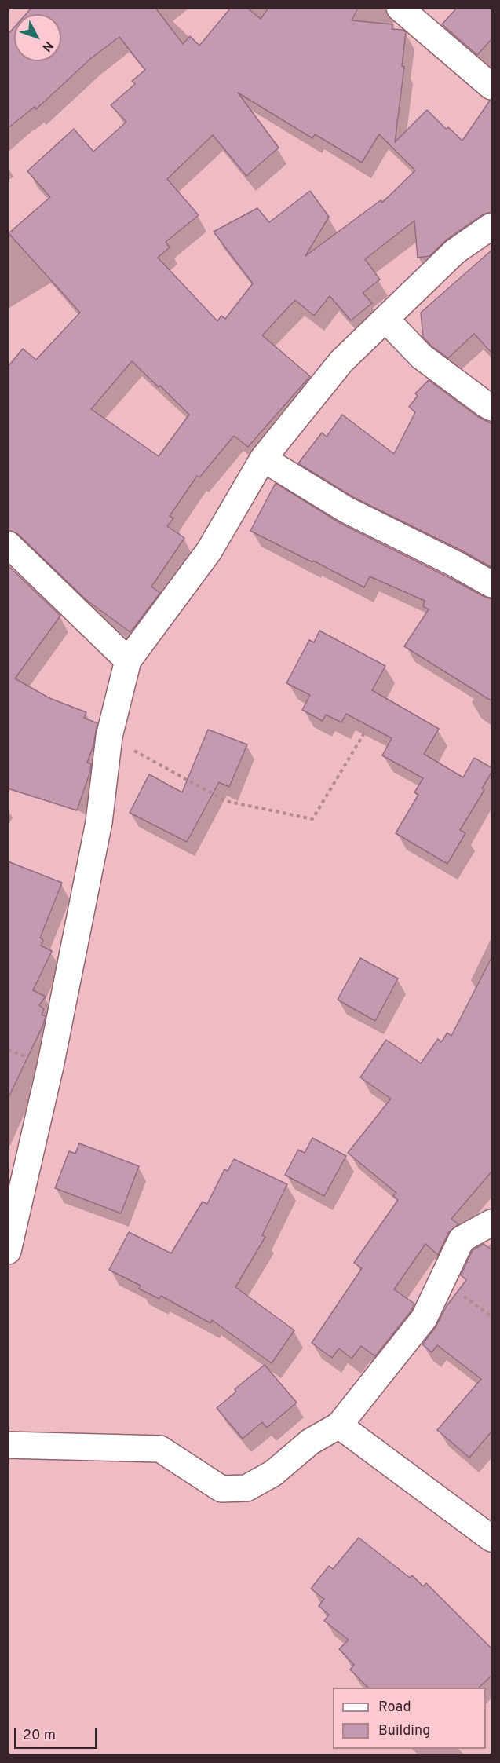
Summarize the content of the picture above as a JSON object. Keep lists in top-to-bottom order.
{
  "legend": ["Road", "Building"],
  "scale_bar": "20 m",
  "north": "bottom right"
}
